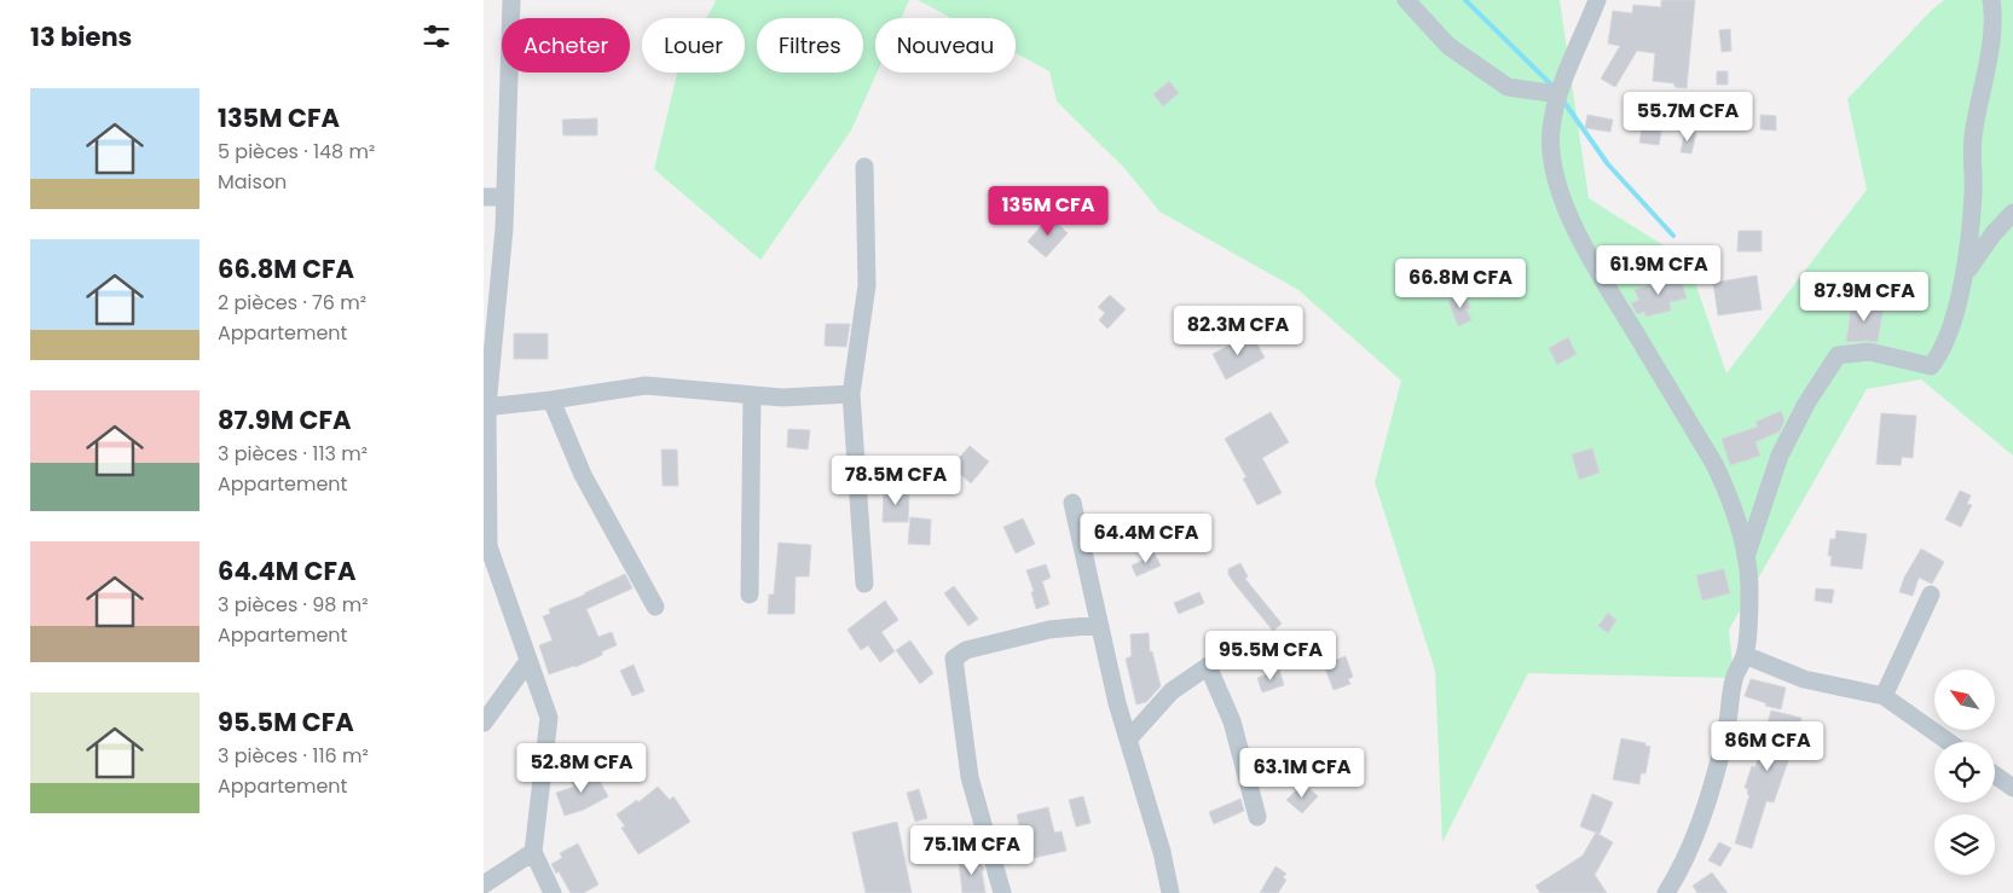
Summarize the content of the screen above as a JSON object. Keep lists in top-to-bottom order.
{
  "north": "top left",
  "page": {
    "heading": "13 biens",
    "chip": [
      "Acheter",
      "Louer",
      "Filtres",
      "Nouveau"
    ],
    "list": [
      {
        "name": "135M CFA",
        "note": "5 pièces · 148 m² · Maison"
      },
      {
        "name": "66.8M CFA",
        "note": "2 pièces · 76 m² · Appartement"
      },
      {
        "name": "87.9M CFA",
        "note": "3 pièces · 113 m² · Appartement"
      },
      {
        "name": "64.4M CFA",
        "note": "3 pièces · 98 m² · Appartement"
      },
      {
        "name": "95.5M CFA",
        "note": "3 pièces · 116 m² · Appartement"
      }
    ],
    "price": [
      "55.7M CFA",
      "135M CFA",
      "61.9M CFA",
      "66.8M CFA",
      "87.9M CFA",
      "82.3M CFA",
      "78.5M CFA",
      "64.4M CFA",
      "95.5M CFA",
      "86M CFA",
      "52.8M CFA",
      "63.1M CFA",
      "75.1M CFA"
    ]
  }
}
